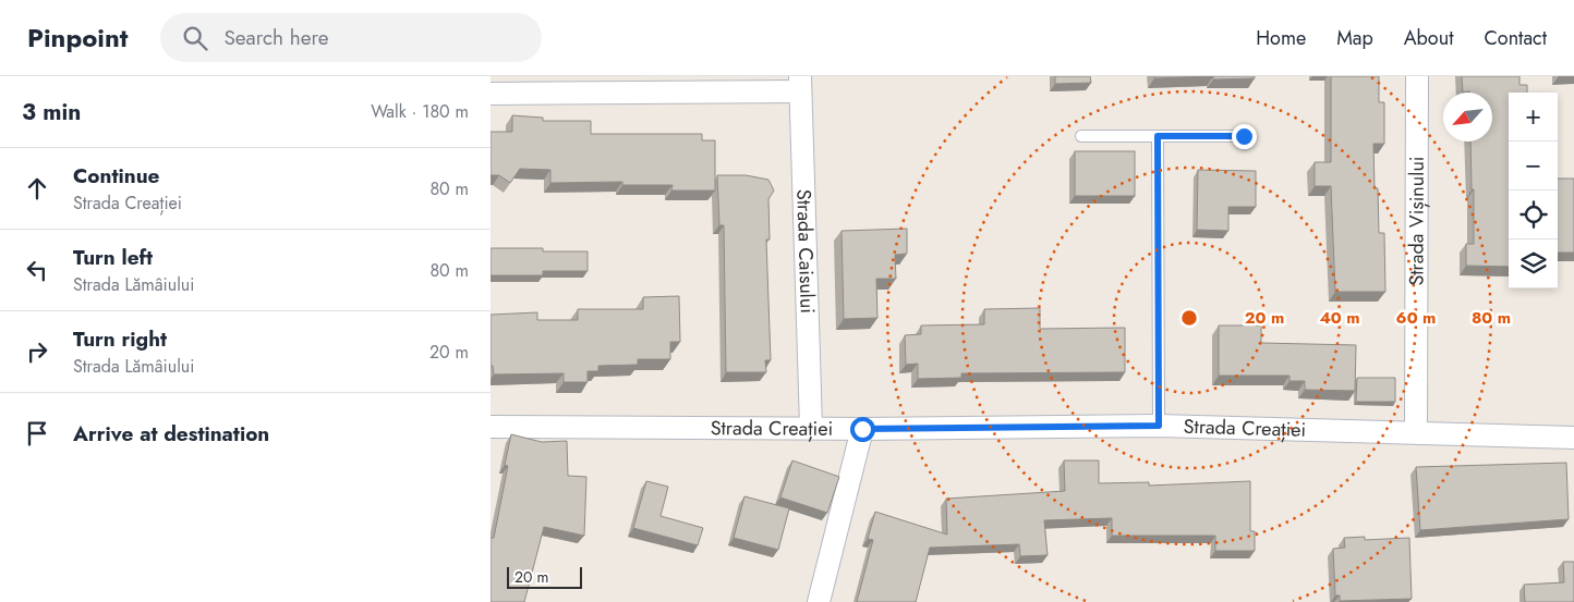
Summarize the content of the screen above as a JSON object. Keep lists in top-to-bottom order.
{
  "streets": {
    "street": ["Strada Vișinului", "Strada Caisului", "Strada Creației"]
  },
  "crossings": [
    ["Strada Vișinului", "Strada Creației"],
    ["Strada Caisului", "Strada Creației"]
  ],
  "scale_bar": "20 m",
  "north": "bottom left",
  "page": {
    "header": "Pinpoint",
    "search": "Search here",
    "nav": [
      "Home",
      "Map",
      "About",
      "Contact"
    ],
    "heading": ["3 min", "Walk · 180 m"],
    "map_buttons": ["+", "−"],
    "list": [
      ["Continue", "Strada Creației", "80 m"],
      ["Turn left", "Strada Lămâiului", "80 m"],
      ["Turn right", "Strada Lămâiului", "20 m"],
      "Arrive at destination"
    ],
    "scale": "20 m"
  },
  "rings": [
    "20 m",
    "40 m",
    "60 m",
    "80 m"
  ]
}
